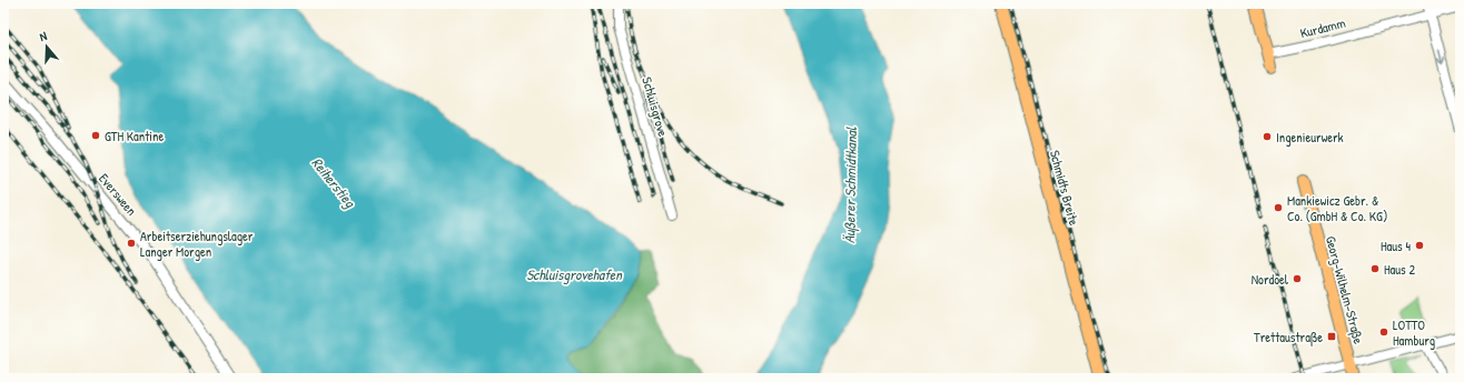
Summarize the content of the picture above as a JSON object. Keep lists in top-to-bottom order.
{
  "streets": {
    "main road": ["Schmidts Breite", "Georg-Wilhelm-Straße"],
    "street": ["Kurdamm", "Schluisgrove", "Eversween"]
  },
  "water": ["Reiherstieg", "Äußerer Schmidtkanal", "Schluisgrovehafen"],
  "places": {
    "other": [
      "GTH Kantine",
      "Ingenieurwerk",
      "Mankiewicz Gebr. & Co. (GmbH & Co. KG)",
      "Arbeitserziehungslager Langer Morgen",
      "Haus 4",
      "Haus 2",
      "Nordoel",
      "LOTTO Hamburg"
    ],
    "transit": ["Trettaustraße"]
  },
  "north": "top"
}
